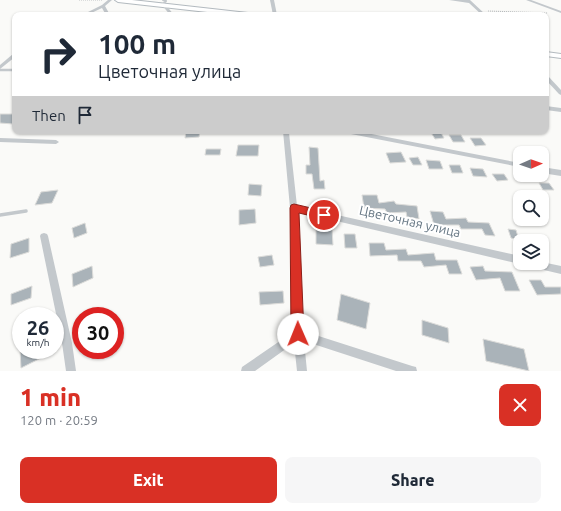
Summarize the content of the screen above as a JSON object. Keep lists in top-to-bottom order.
{
  "streets": {
    "street": ["Цветочная улица"]
  },
  "north": "right",
  "page": {
    "turn": ["100 m", "Цветочная улица"],
    "then": "Then",
    "speed": "26 km/h",
    "limit": "30",
    "heading": ["1 min", "120 m · 20:59"],
    "buttons": ["Exit", "Share"]
  }
}
